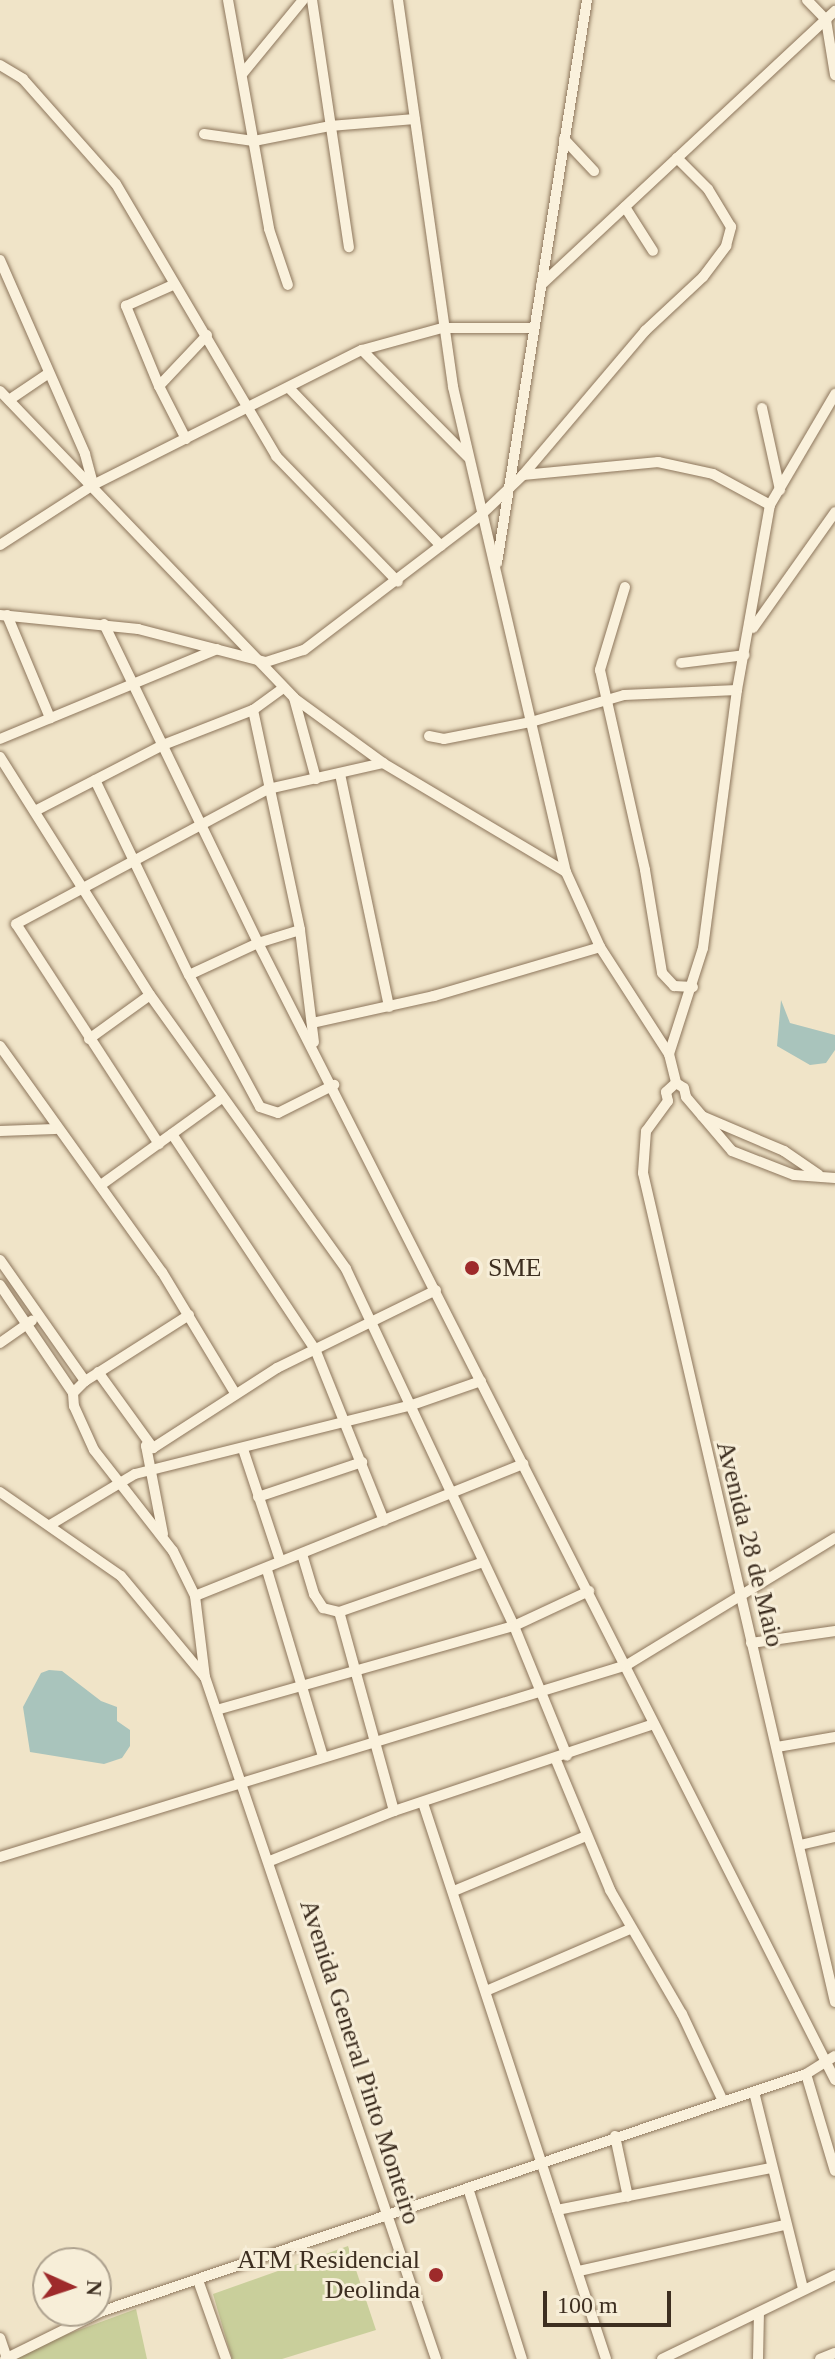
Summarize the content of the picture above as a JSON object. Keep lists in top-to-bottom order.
{
  "streets": {
    "street": ["Avenida 28 de Maio", "Avenida General Pinto Monteiro"]
  },
  "places": ["SME", "ATM Residencial Deolinda"],
  "scale_bar": "100 m",
  "north": "right"
}
